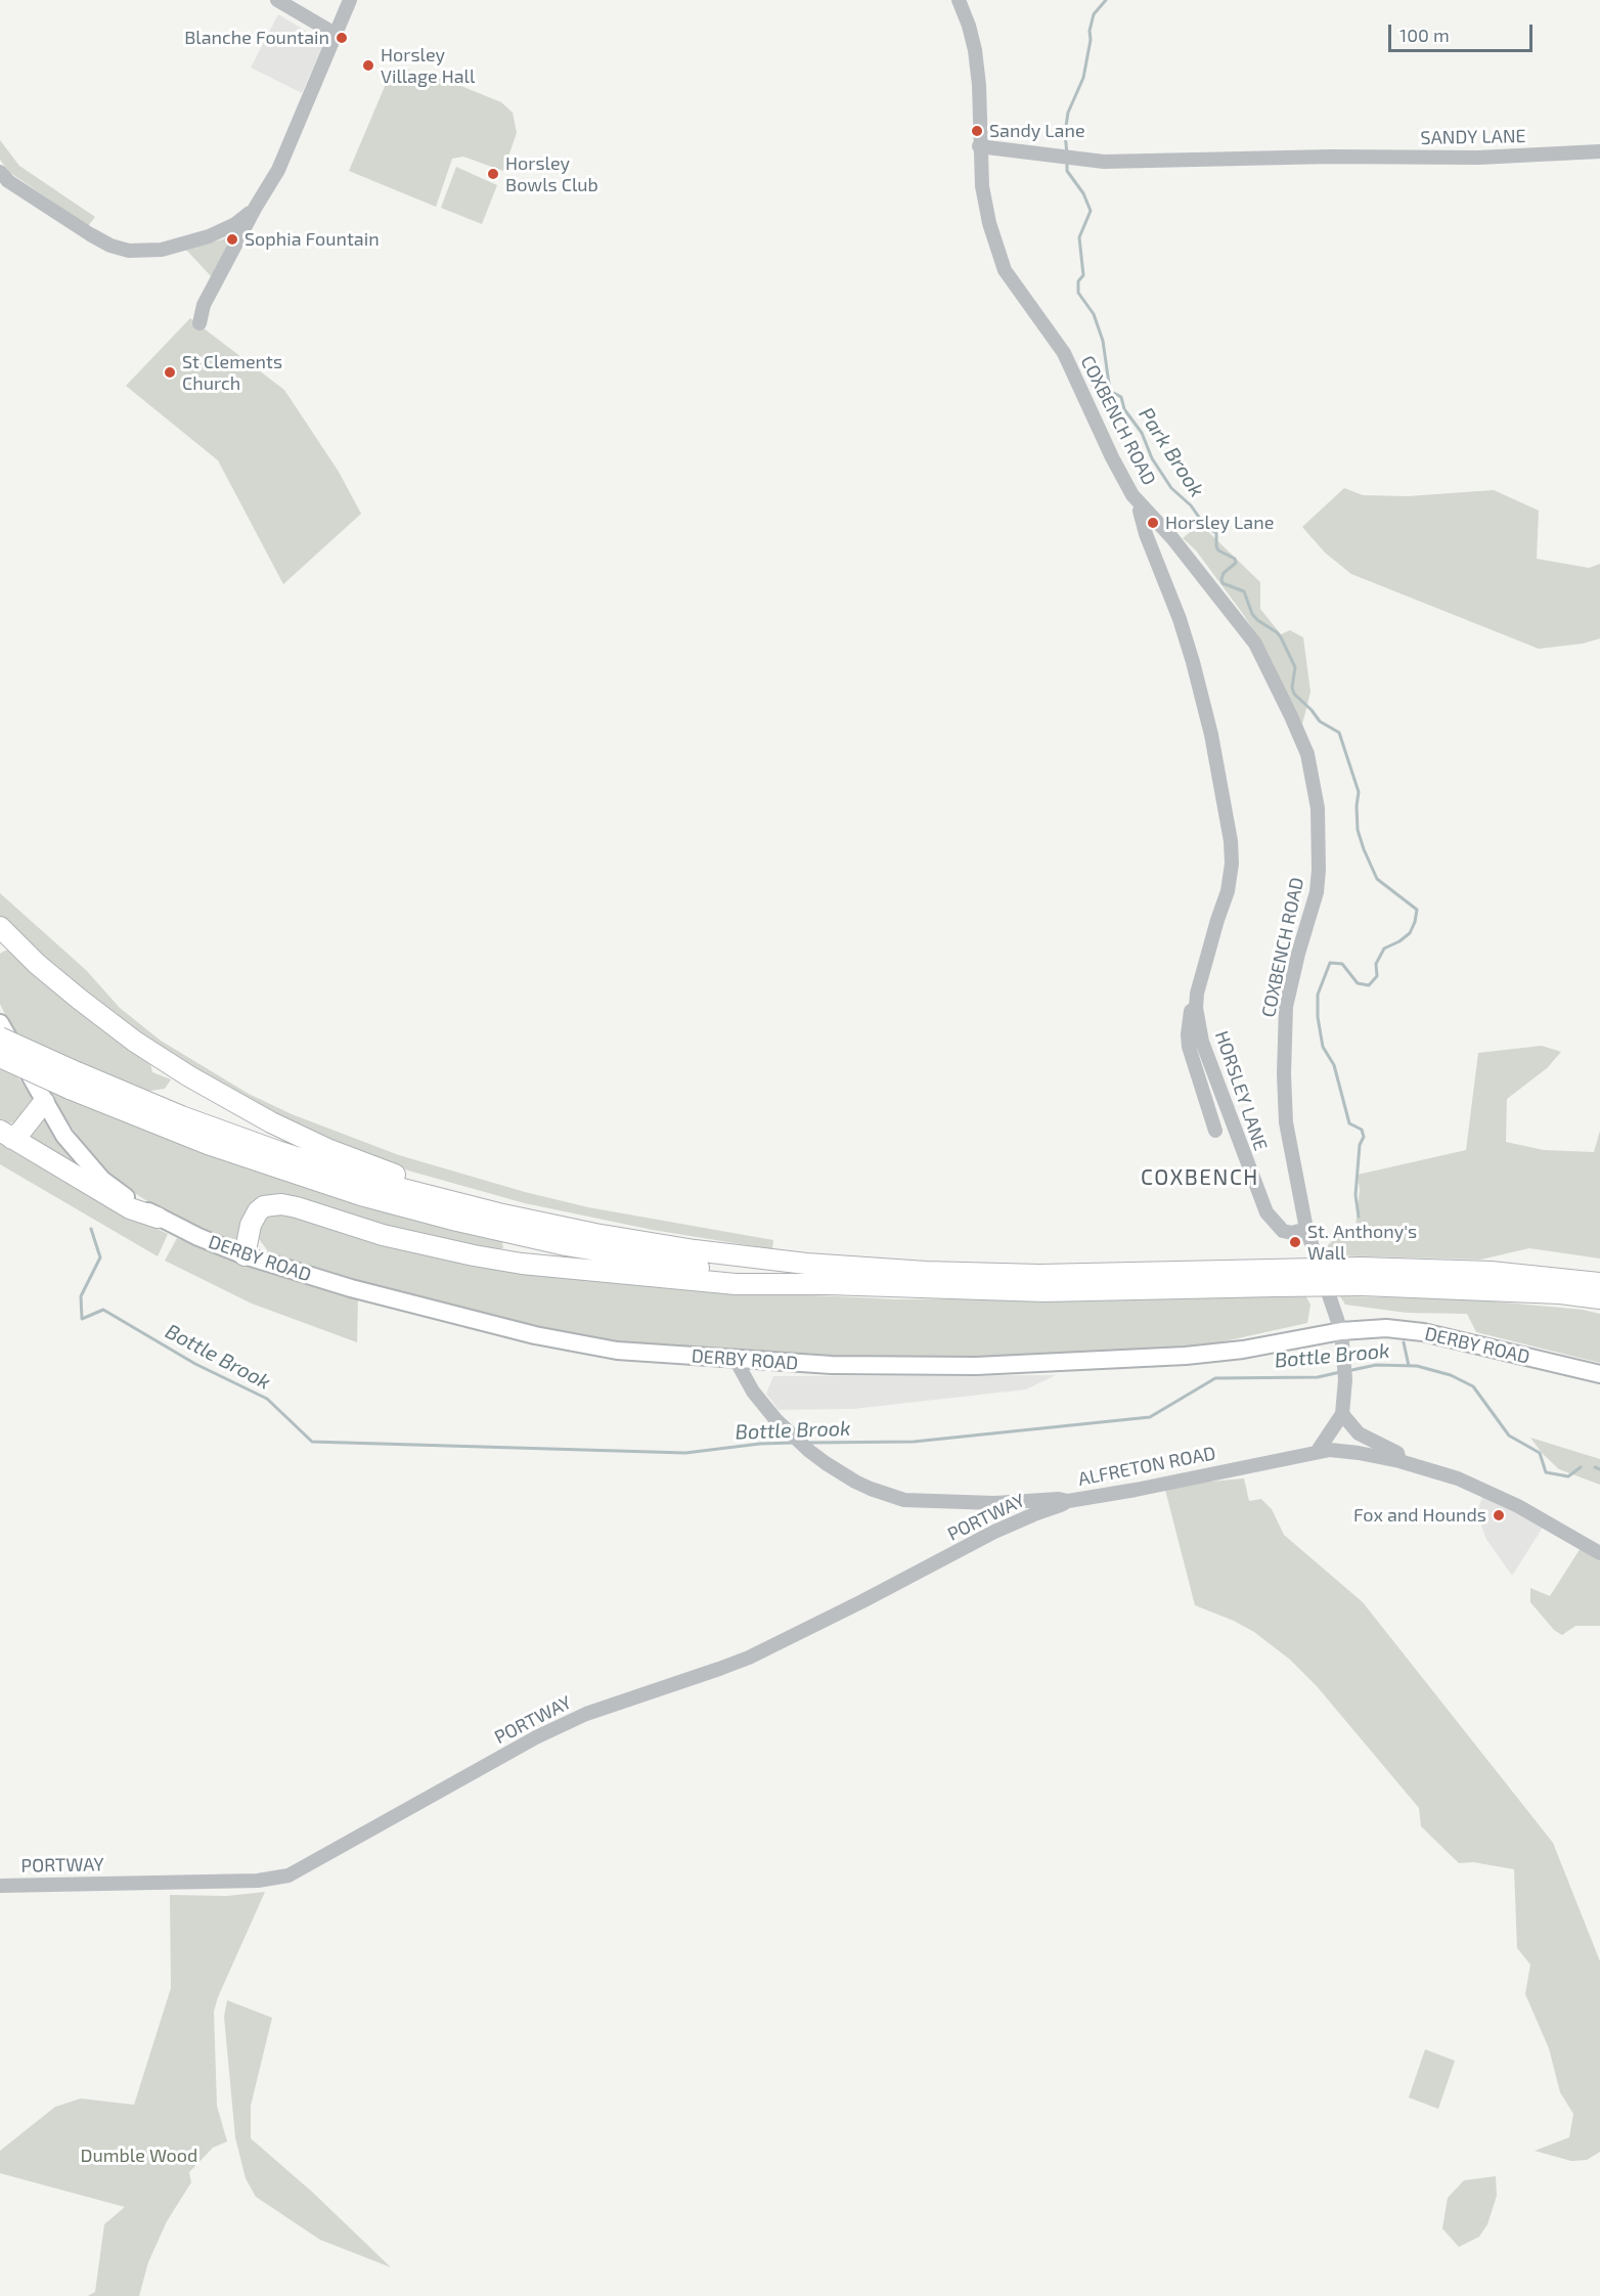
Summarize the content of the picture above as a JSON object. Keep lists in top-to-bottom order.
{
  "streets": {
    "main road": ["DERBY ROAD"],
    "street": [
      "SANDY LANE",
      "COXBENCH ROAD",
      "HORSLEY LANE",
      "ALFRETON ROAD",
      "PORTWAY"
    ]
  },
  "crossings": [
    ["SANDY LANE", "COXBENCH ROAD"],
    ["COXBENCH ROAD", "HORSLEY LANE"],
    ["COXBENCH ROAD", "DERBY ROAD"],
    ["DERBY ROAD", "ALFRETON ROAD"],
    ["ALFRETON ROAD", "PORTWAY"]
  ],
  "districts": ["COXBENCH"],
  "water": ["Park Brook", "Bottle Brook"],
  "parks": ["Dumble Wood"],
  "places": [
    "Blanche Fountain",
    "Horsley Village Hall",
    "Sandy Lane",
    "Horsley Bowls Club",
    "Sophia Fountain",
    "St Clements Church",
    "Horsley Lane",
    "St. Anthony's Wall",
    "Fox and Hounds"
  ],
  "scale_bar": "100 m"
}
